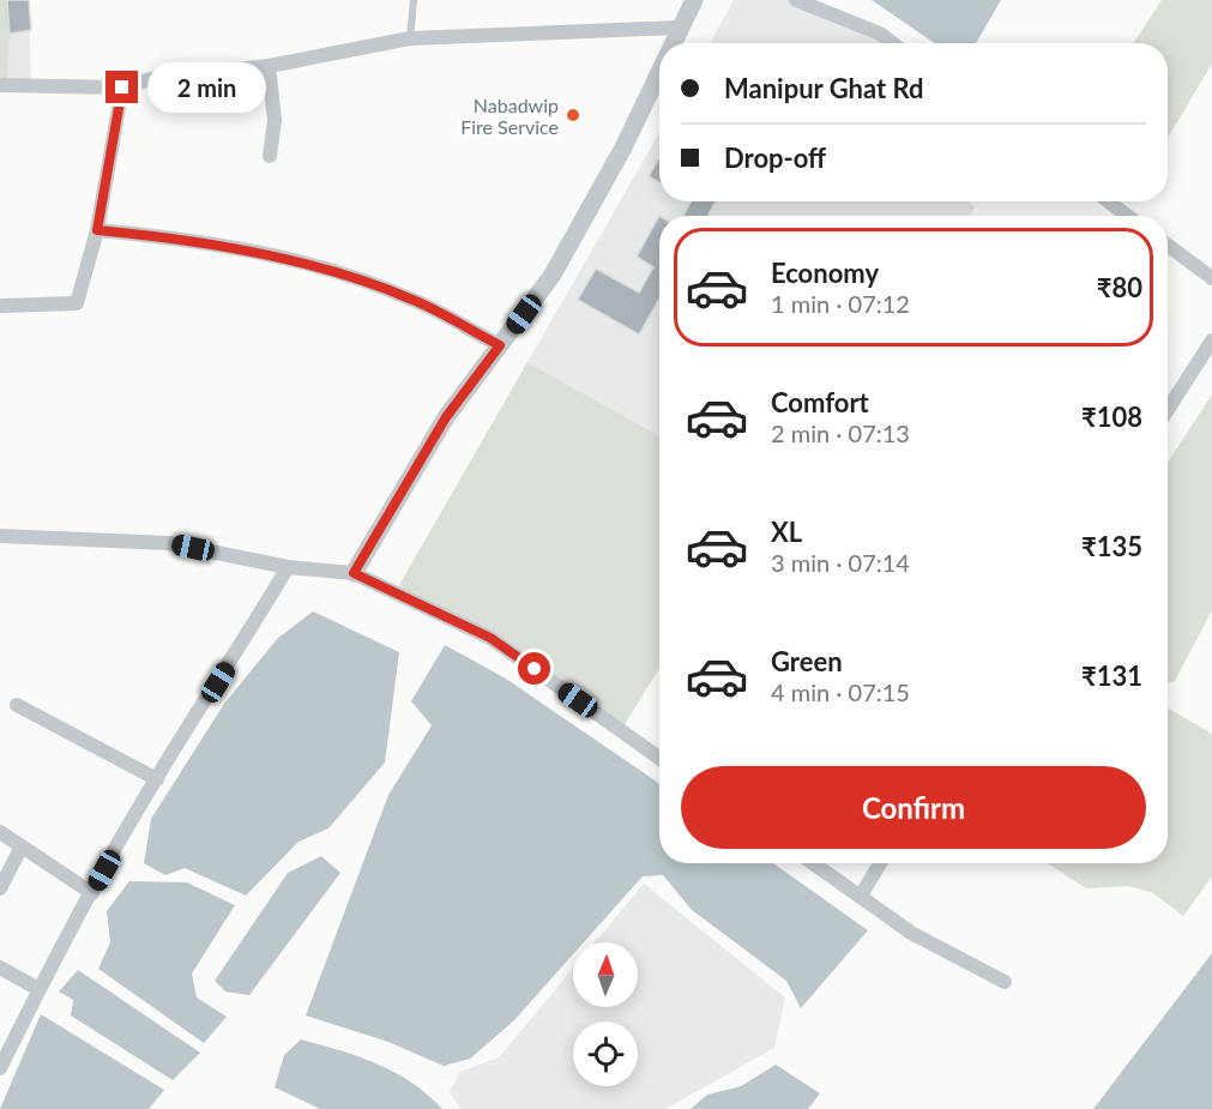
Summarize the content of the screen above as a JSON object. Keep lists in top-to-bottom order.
{
  "places": ["Nabadwip Fire Service"],
  "north": "top",
  "page": {
    "banner": ["Manipur Ghat Rd", "Drop-off"],
    "bubble": "2 min",
    "list": [
      {
        "name": "Economy",
        "note": "1 min · 07:12",
        "value": "₹80"
      },
      {
        "name": "Comfort",
        "note": "2 min · 07:13",
        "value": "₹108"
      },
      {
        "name": "XL",
        "note": "3 min · 07:14",
        "value": "₹135"
      },
      {
        "name": "Green",
        "note": "4 min · 07:15",
        "value": "₹131"
      }
    ],
    "buttons": "Confirm"
  }
}
